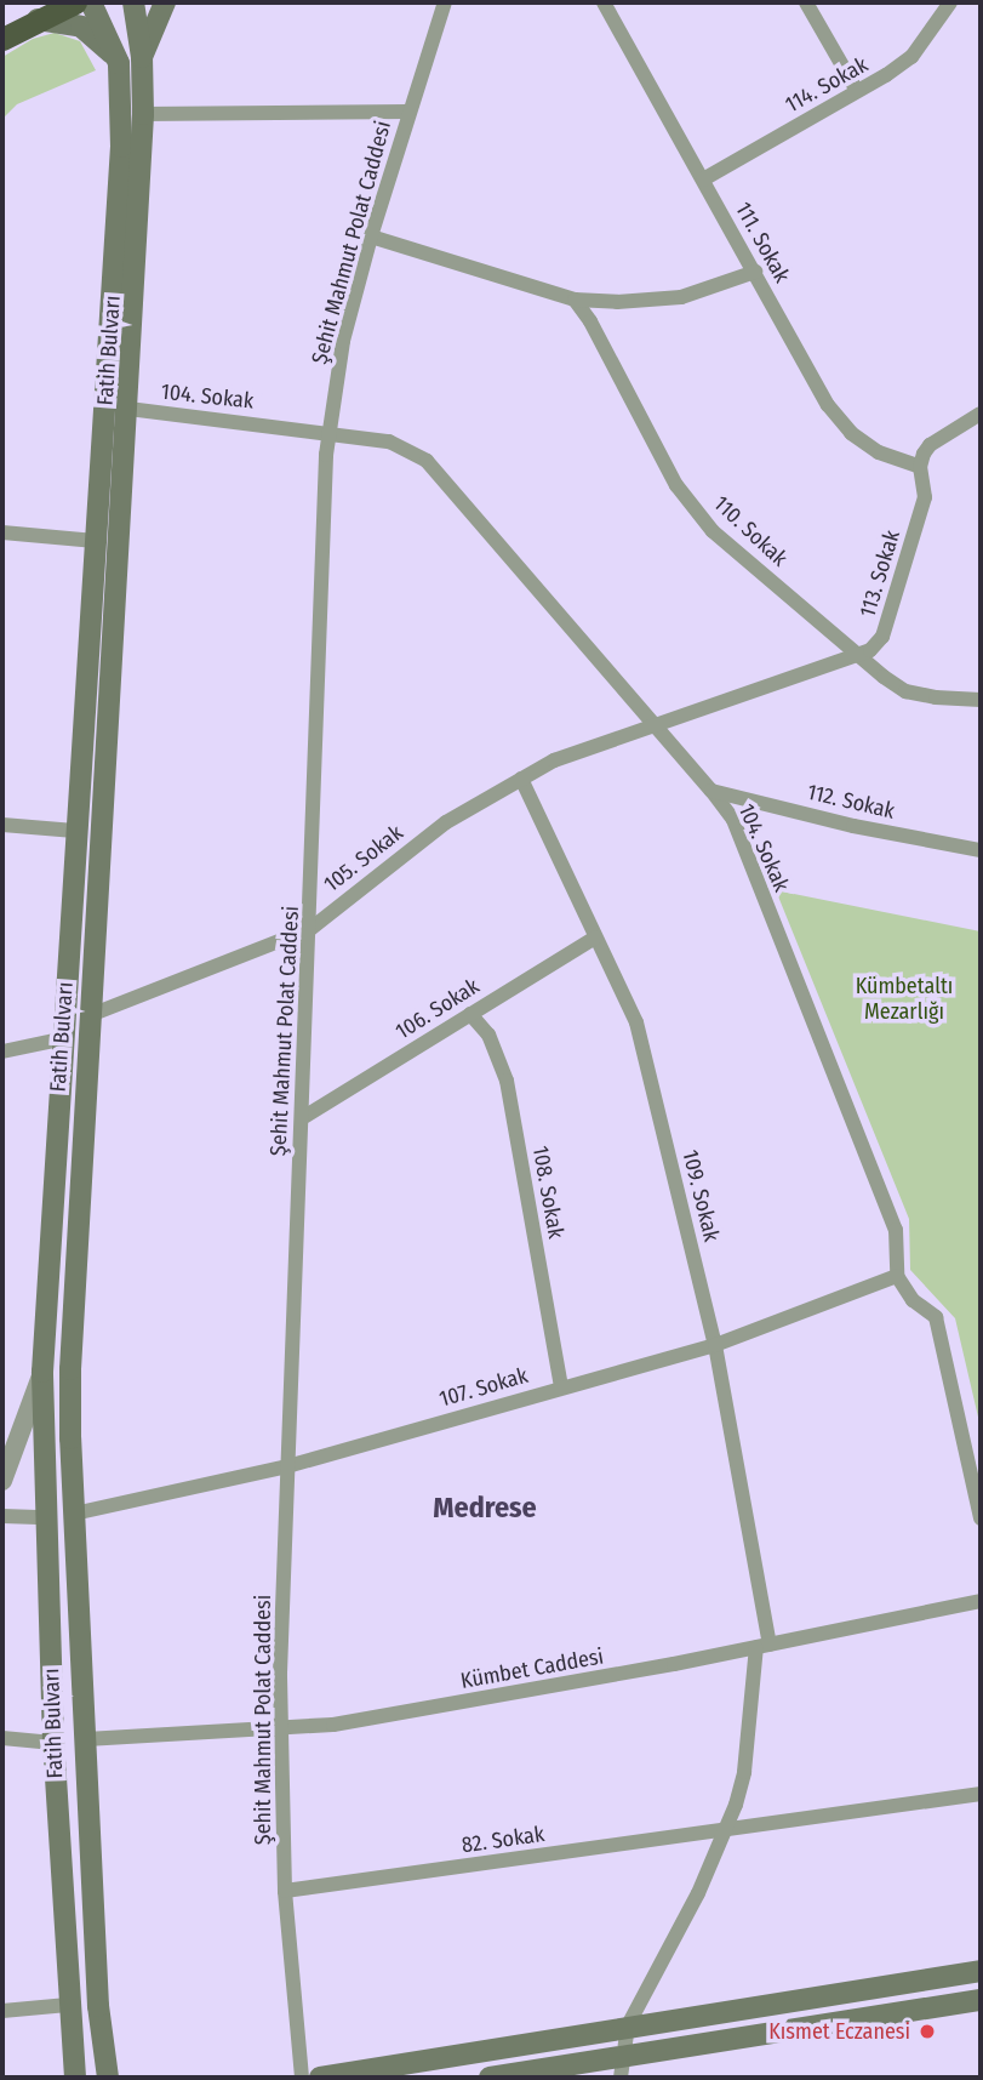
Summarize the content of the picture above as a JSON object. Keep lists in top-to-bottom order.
{
  "streets": {
    "main road": ["Fatih Bulvarı"],
    "street": [
      "114. Sokak",
      "Şehit Mahmut Polat Caddesi",
      "111. Sokak",
      "104. Sokak",
      "110. Sokak",
      "113. Sokak",
      "112. Sokak",
      "105. Sokak",
      "106. Sokak",
      "108. Sokak",
      "109. Sokak",
      "107. Sokak",
      "Kümbet Caddesi",
      "82. Sokak"
    ]
  },
  "crossings": [
    ["114. Sokak", "111. Sokak"],
    ["Şehit Mahmut Polat Caddesi", "104. Sokak"],
    ["Şehit Mahmut Polat Caddesi", "105. Sokak"],
    ["Şehit Mahmut Polat Caddesi", "106. Sokak"],
    ["Şehit Mahmut Polat Caddesi", "107. Sokak"],
    ["Şehit Mahmut Polat Caddesi", "Kümbet Caddesi"],
    ["Şehit Mahmut Polat Caddesi", "82. Sokak"],
    ["111. Sokak", "113. Sokak"],
    ["Fatih Bulvarı", "104. Sokak"],
    ["Fatih Bulvarı", "105. Sokak"],
    ["Fatih Bulvarı", "107. Sokak"],
    ["Fatih Bulvarı", "Kümbet Caddesi"],
    ["104. Sokak", "113. Sokak"],
    ["104. Sokak", "112. Sokak"],
    ["104. Sokak", "105. Sokak"],
    ["104. Sokak", "107. Sokak"],
    ["110. Sokak", "113. Sokak"],
    ["113. Sokak", "105. Sokak"],
    ["105. Sokak", "109. Sokak"],
    ["106. Sokak", "108. Sokak"],
    ["106. Sokak", "109. Sokak"],
    ["108. Sokak", "107. Sokak"],
    ["109. Sokak", "107. Sokak"],
    ["109. Sokak", "Kümbet Caddesi"],
    ["109. Sokak", "82. Sokak"]
  ],
  "districts": ["Medrese"],
  "parks": ["Kümbetaltı Mezarlığı"],
  "places": ["Kısmet Eczanesi"]
}
